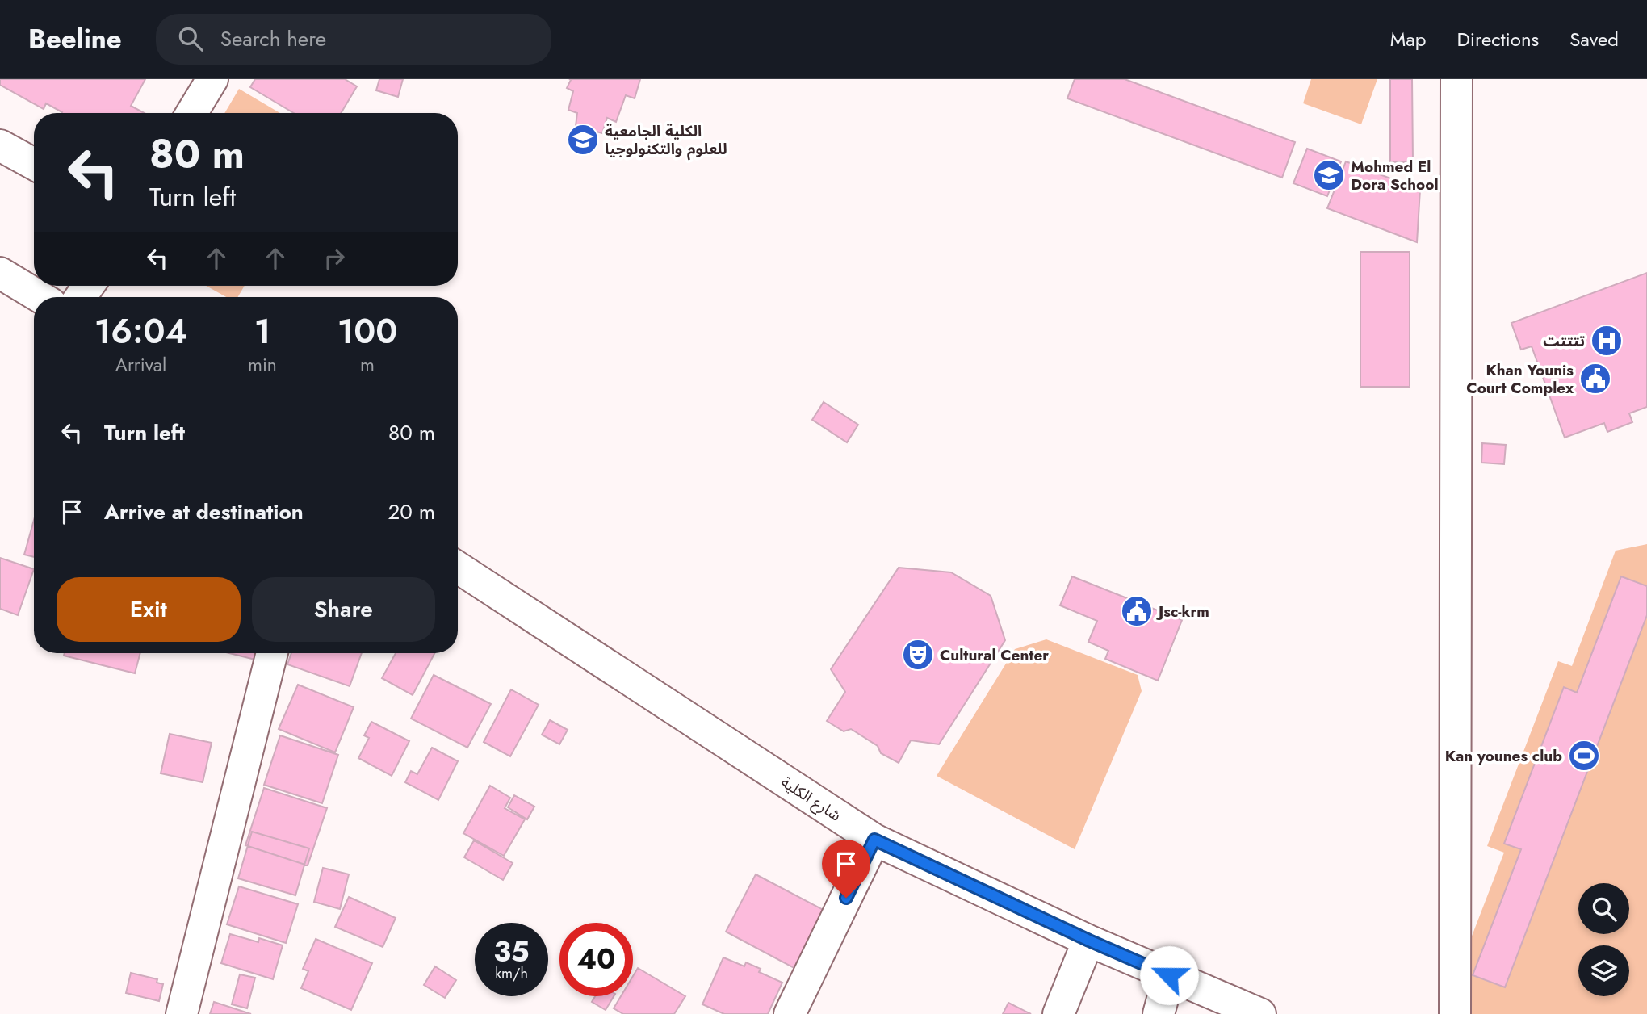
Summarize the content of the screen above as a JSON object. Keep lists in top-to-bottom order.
{
  "streets": {
    "street": ["شارع الكلية"]
  },
  "places": {
    "school or university": ["الكلية الجامعية للعلوم والتكنولوجيا", "Mohmed El Dora School"],
    "hospital": ["تتتتت"],
    "public building": ["Khan Younis Court Complex", "Jsc-krm"],
    "theatre": ["Cultural Center"],
    "sports": ["Kan younes club"]
  },
  "page": {
    "header": "Beeline",
    "search": "Search here",
    "nav": ["Map", "Directions", "Saved"],
    "turn": ["80 m", "Turn left"],
    "eta": [
      "16:04",
      "Arrival",
      "1",
      "min",
      "100",
      "m"
    ],
    "list": [
      {
        "name": "Turn left",
        "value": "80 m"
      },
      {
        "name": "Arrive at destination",
        "value": "20 m"
      }
    ],
    "buttons": ["Exit", "Share"],
    "speed": "35 km/h",
    "limit": "40"
  }
}
